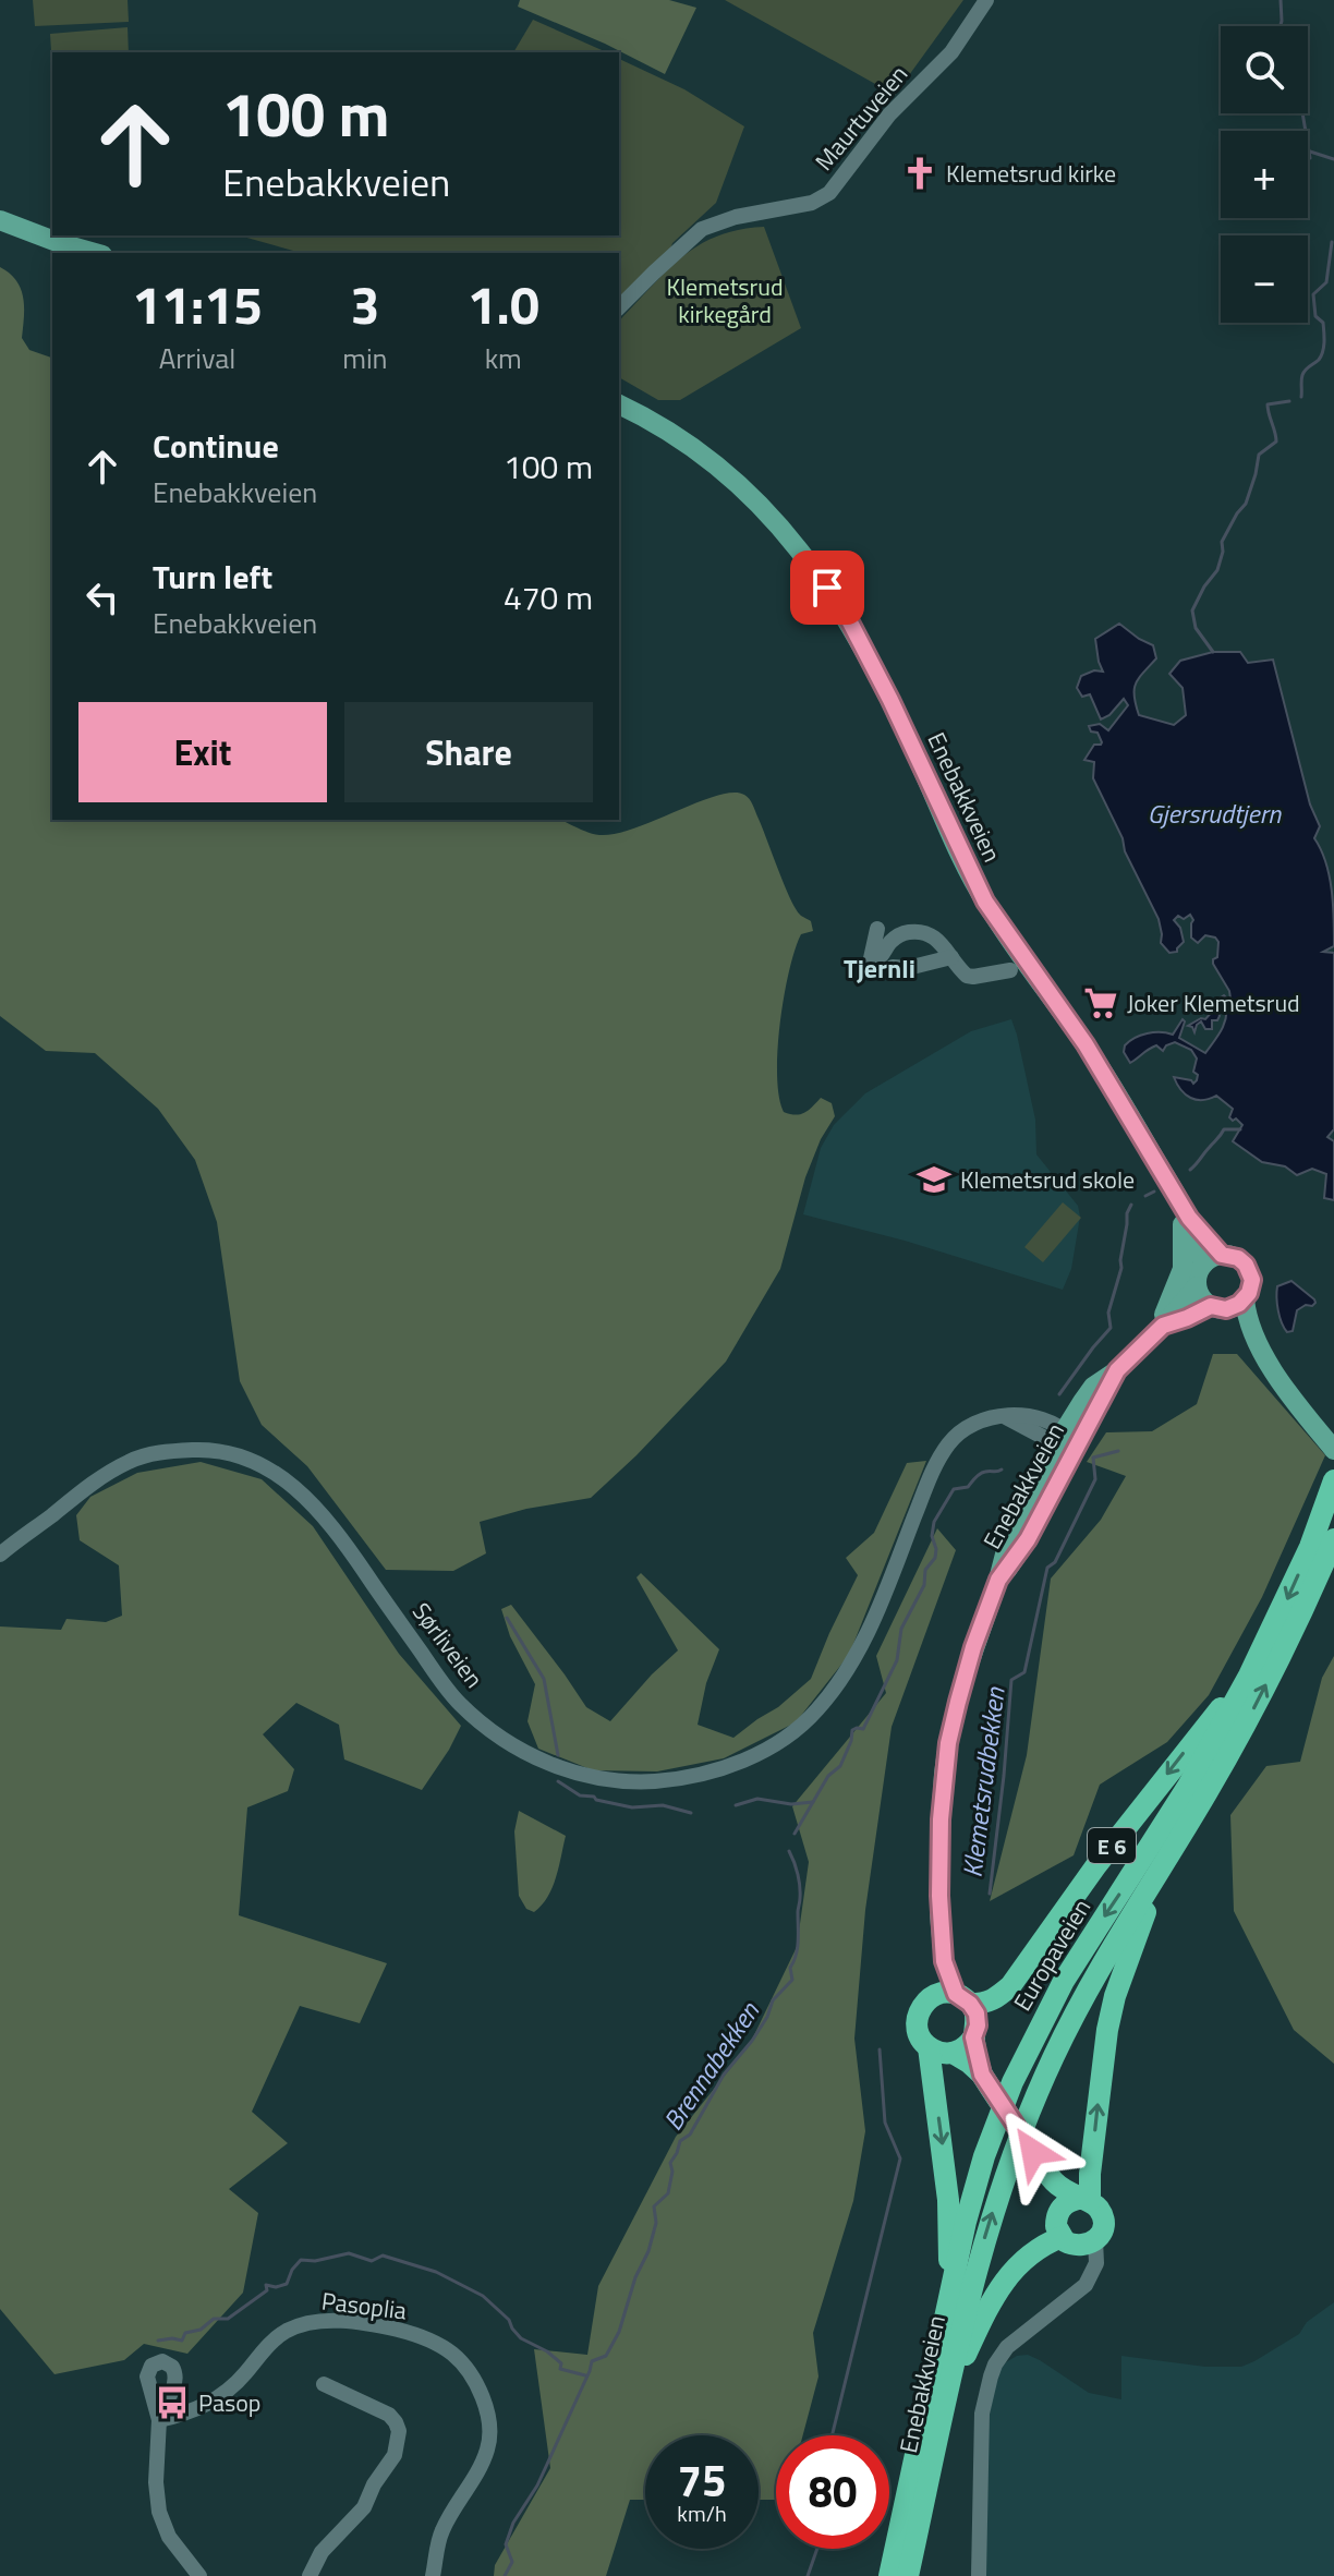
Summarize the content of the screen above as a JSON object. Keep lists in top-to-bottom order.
{
  "streets": {
    "highway": ["Enebakkveien", "E 6", "Europaveien"],
    "street": ["Maurtuveien", "Sørliveien", "Pasoplia"]
  },
  "crossings": [
    ["Enebakkveien", "Sørliveien"],
    ["Enebakkveien", "E 6"],
    ["Enebakkveien", "Europaveien"],
    ["E 6", "Europaveien"]
  ],
  "districts": ["Tjernli"],
  "water": ["Gjersrudtjern", "Klemetsrudbekken", "Brennabekken"],
  "parks": ["Klemetsrud kirkegård"],
  "places": {
    "church": ["Klemetsrud kirke"],
    "supermarket": ["Joker Klemetsrud"],
    "school or university": ["Klemetsrud skole"],
    "bus stop": ["Pasop"]
  },
  "page": {
    "map_buttons": ["+", "−"],
    "turn": ["100 m", "Enebakkveien"],
    "eta": [
      "11:15",
      "Arrival",
      "3",
      "min",
      "1.0",
      "km"
    ],
    "list": [
      {
        "name": "Continue",
        "note": "Enebakkveien",
        "value": "100 m"
      },
      {
        "name": "Turn left",
        "note": "Enebakkveien",
        "value": "470 m"
      }
    ],
    "buttons": ["Exit", "Share"],
    "speed": "75 km/h",
    "limit": "80"
  }
}
